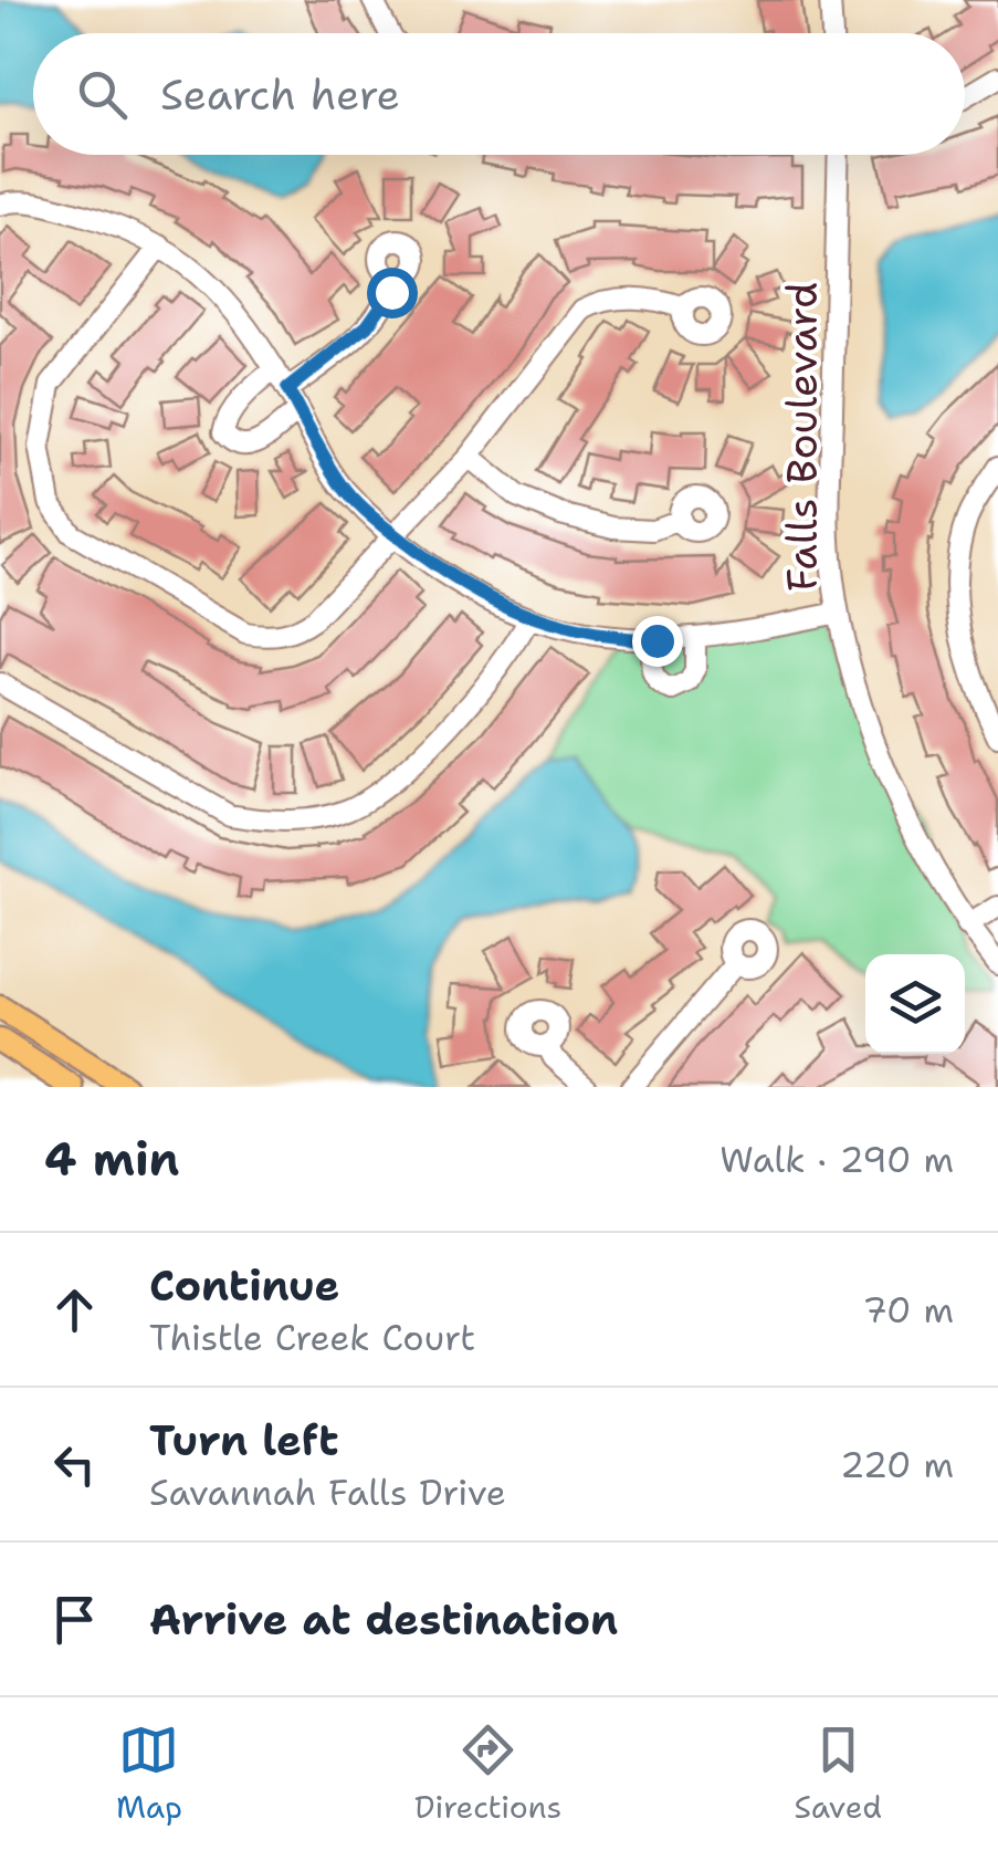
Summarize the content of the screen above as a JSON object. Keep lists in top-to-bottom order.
{
  "streets": {
    "street": ["Falls Boulevard"]
  },
  "page": {
    "search": "Search here",
    "heading": ["4 min", "Walk · 290 m"],
    "list": [
      ["Continue", "Thistle Creek Court", "70 m"],
      ["Turn left", "Savannah Falls Drive", "220 m"],
      "Arrive at destination"
    ],
    "nav": ["Map", "Directions", "Saved"]
  }
}
